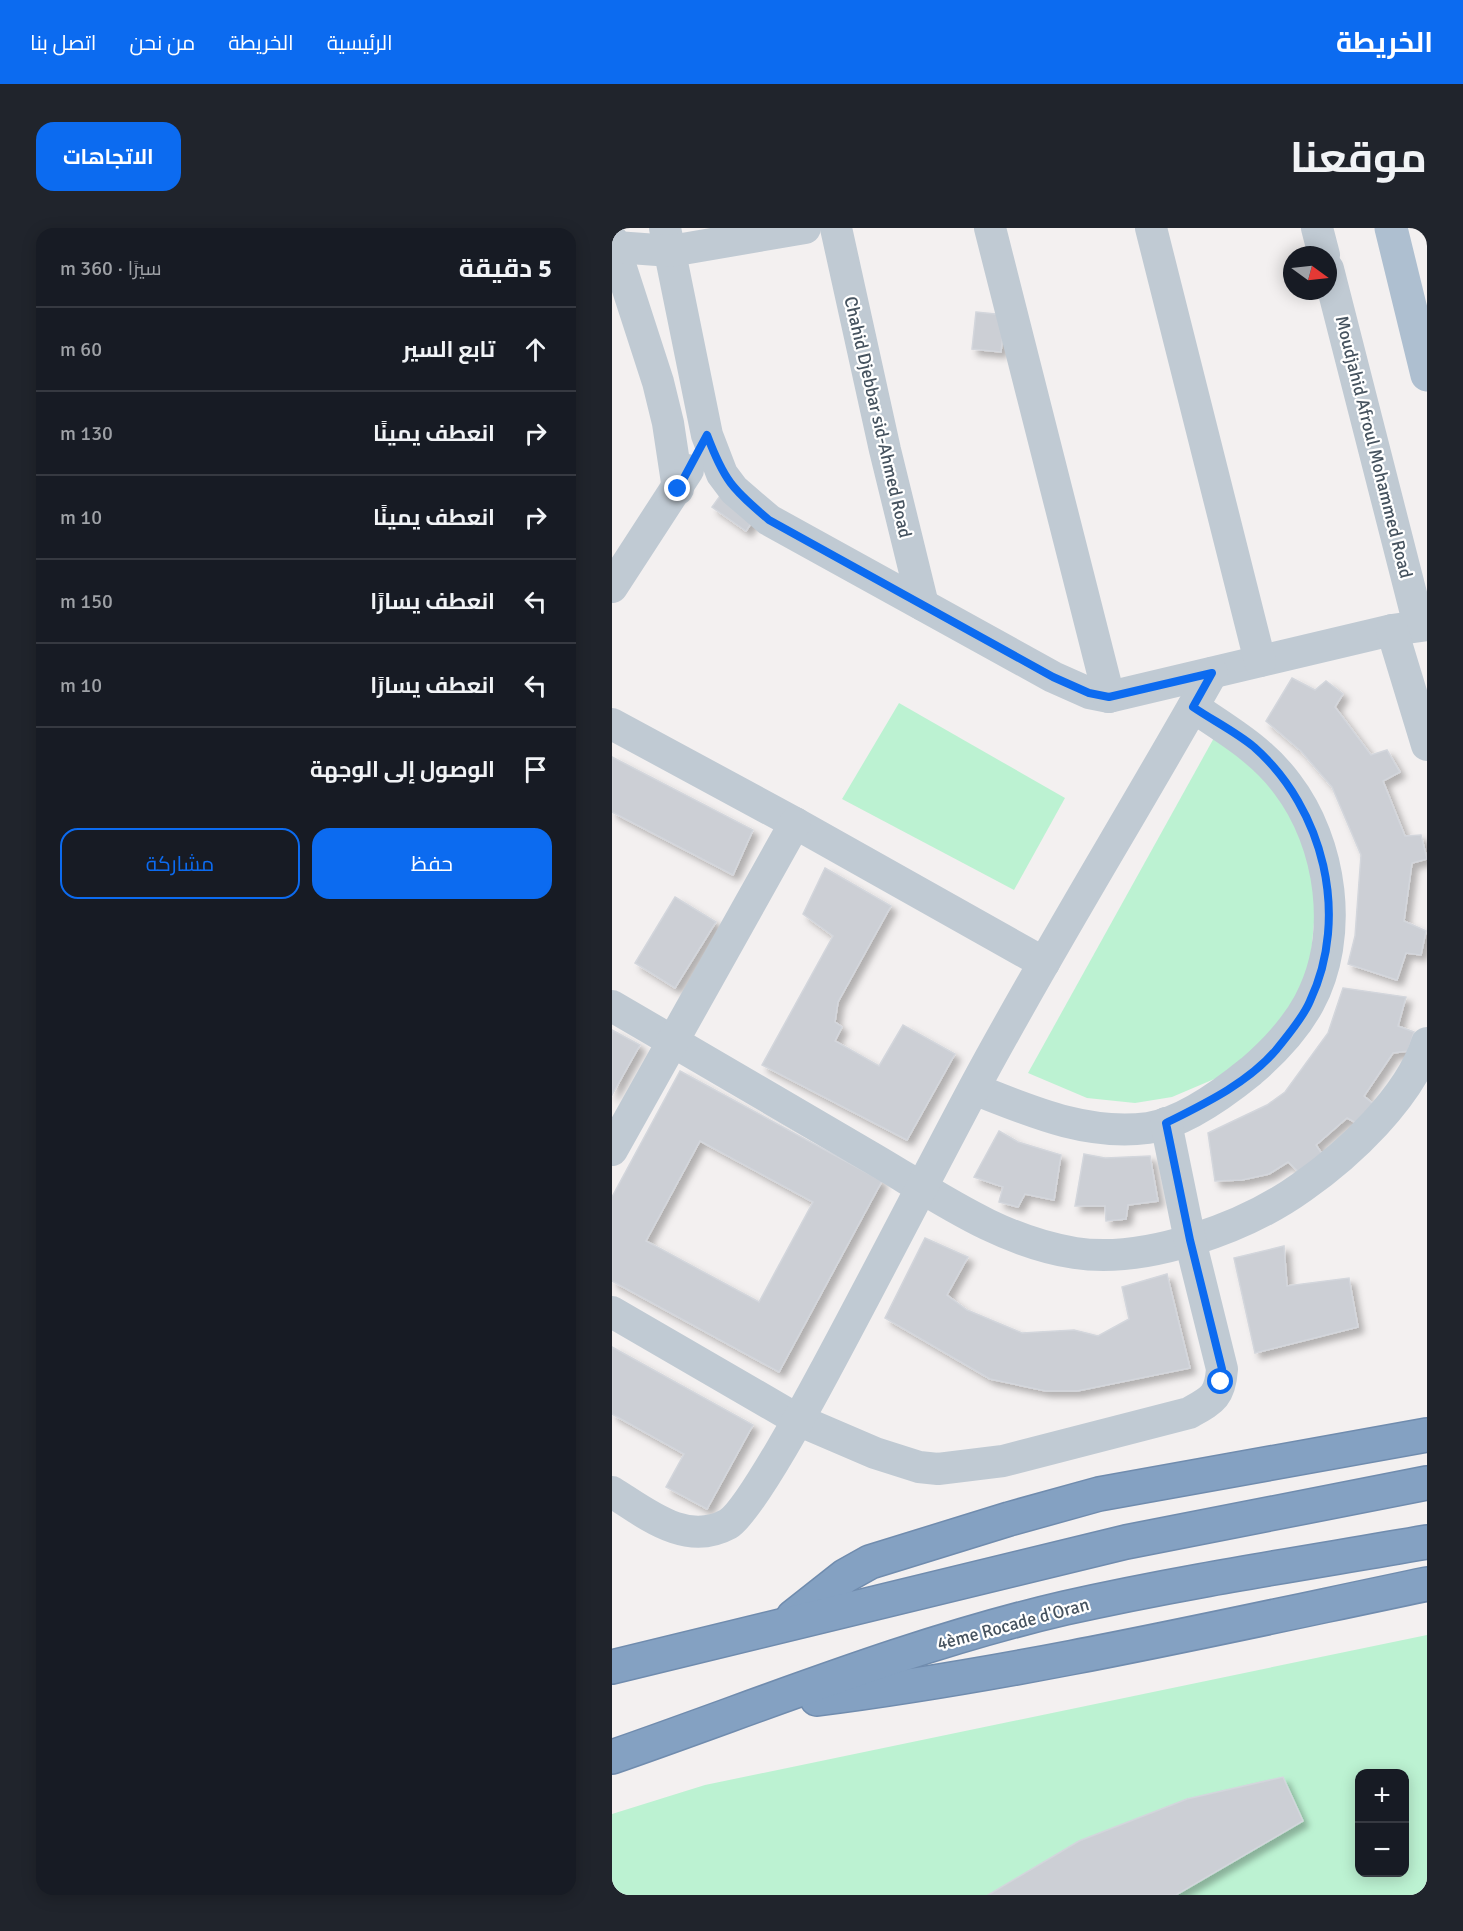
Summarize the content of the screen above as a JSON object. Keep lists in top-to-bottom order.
{
  "streets": {
    "highway": ["4ème Rocade d'Oran"],
    "street": ["Chahid Djebbar sid-Ahmed Road", "Moudjahid Afroul Mohammed Road"]
  },
  "north": "right",
  "page": {
    "header": "الخريطة",
    "nav": [
      "الرئيسية",
      "الخريطة",
      "من نحن",
      "اتصل بنا"
    ],
    "title": "موقعنا",
    "buttons": [
      "الاتجاهات",
      ["حفظ", "مشاركة"]
    ],
    "heading": ["5 دقيقة", "سيرًا · 360 m"],
    "list": [
      ["تابع السير", "60 m"],
      ["انعطف يمينًا", "130 m"],
      ["انعطف يمينًا", "10 m"],
      ["انعطف يسارًا", "150 m"],
      ["انعطف يسارًا", "10 m"],
      "الوصول إلى الوجهة"
    ],
    "map_buttons": ["+", "−"]
  }
}
